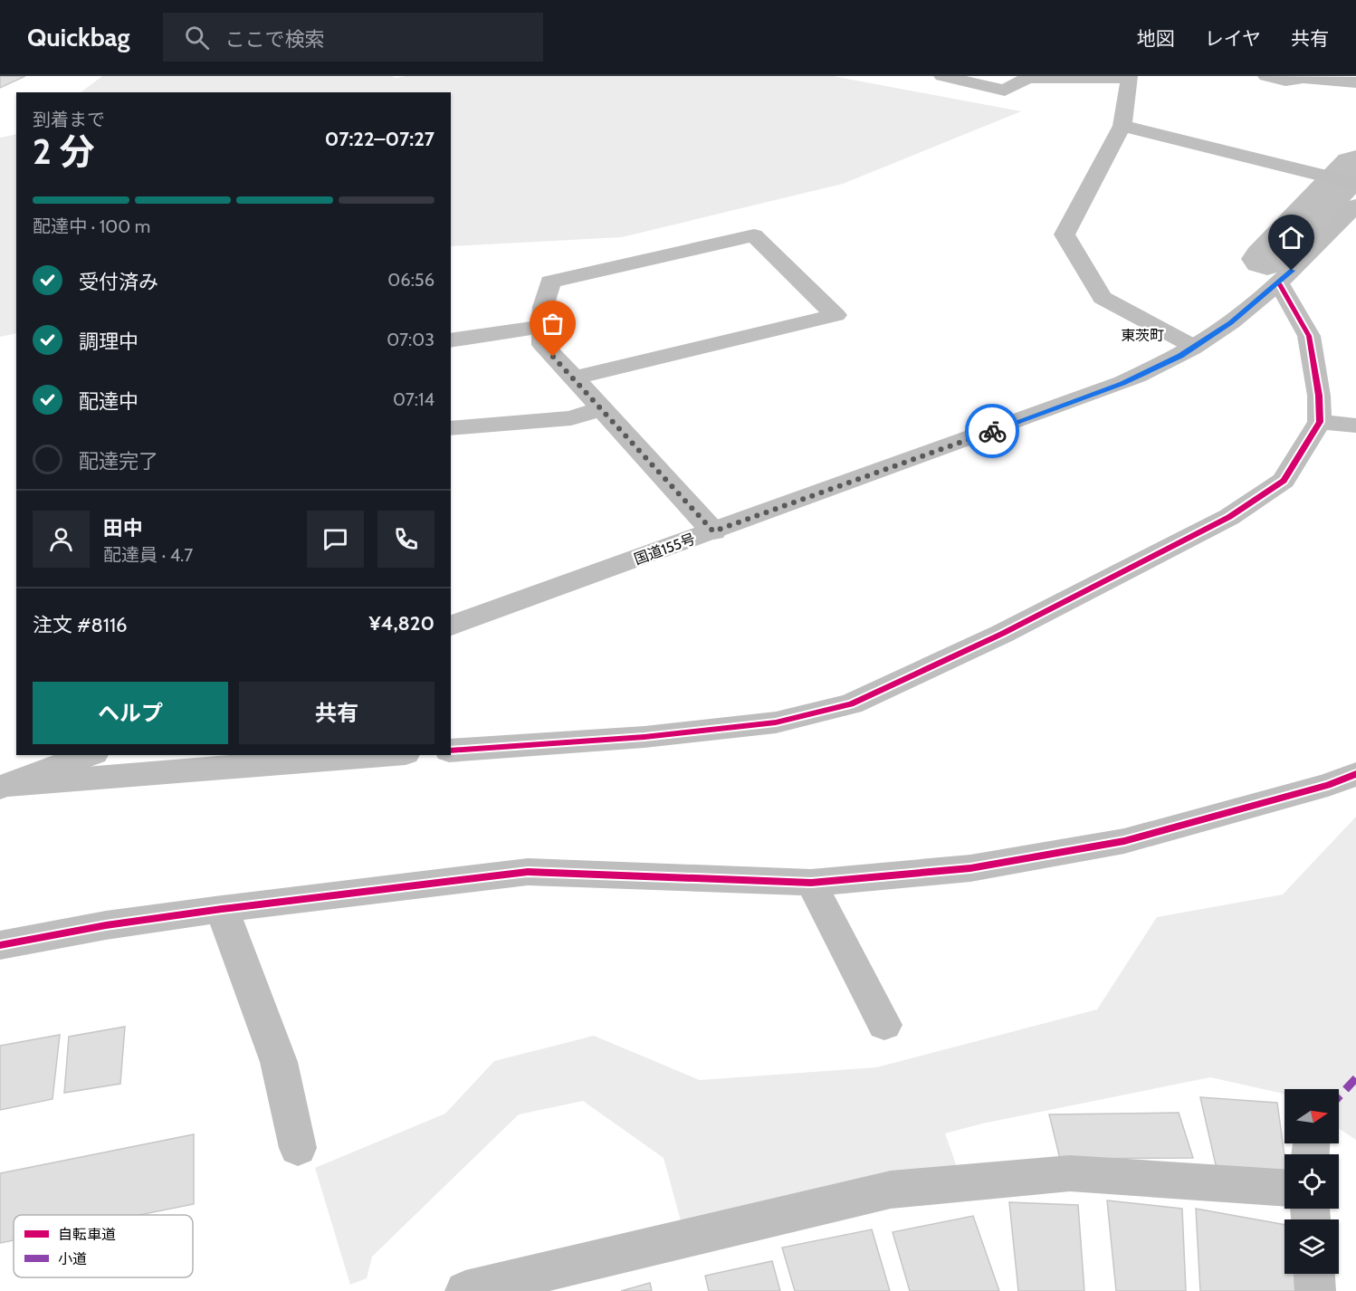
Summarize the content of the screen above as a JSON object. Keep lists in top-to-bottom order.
{
  "streets": {
    "main road": ["国道155号"]
  },
  "districts": ["東茨町"],
  "legend": ["自転車道", "小道"],
  "north": "right",
  "page": {
    "header": "Quickbag",
    "search": "ここで検索",
    "nav": ["地図", "レイヤ", "共有"],
    "heading": ["2 分", "到着まで", "07:22–07:27"],
    "panel": [
      "田中",
      "配達員 · 4.7",
      "注文 #8116",
      "¥4,820"
    ],
    "bar": "配達中 · 100 m",
    "list": [
      ["受付済み", "06:56"],
      ["調理中", "07:03"],
      ["配達中", "07:14"],
      "配達完了"
    ],
    "buttons": ["ヘルプ", "共有"]
  }
}
